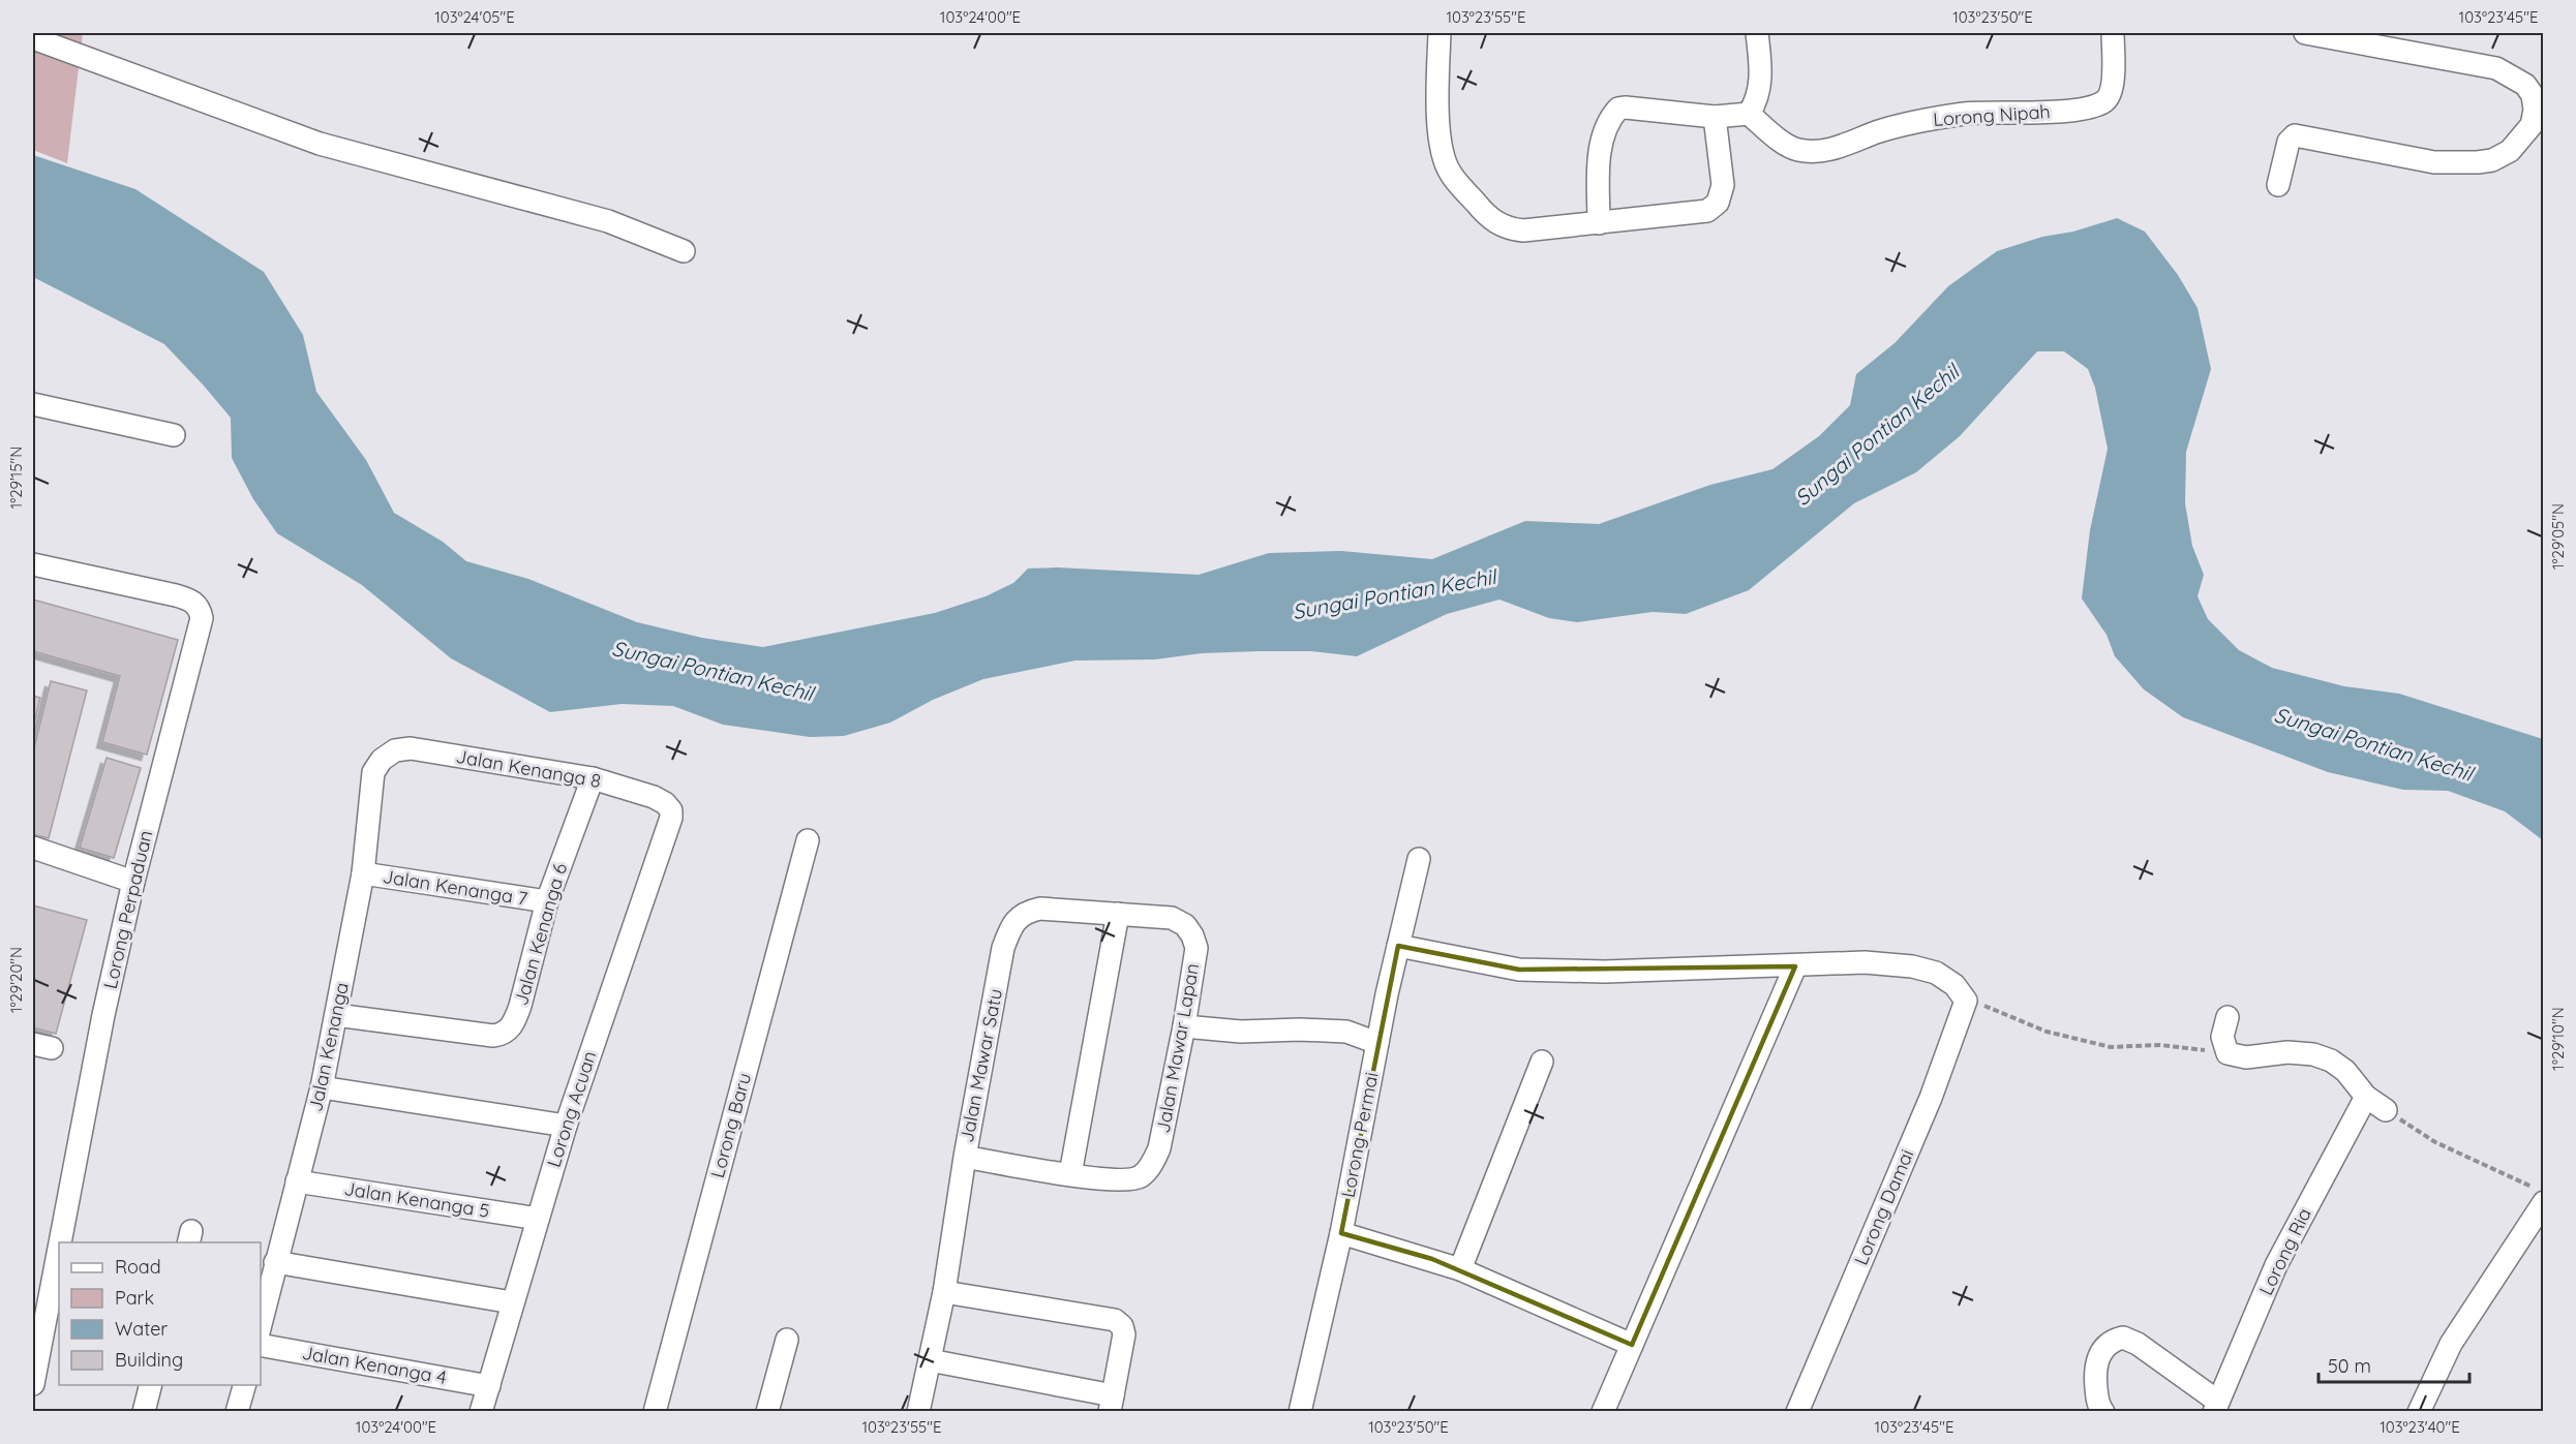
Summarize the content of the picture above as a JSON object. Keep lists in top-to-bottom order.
{
  "streets": {
    "street": [
      "Lorong Nipah",
      "Jalan Kenanga 8",
      "Jalan Kenanga 7",
      "Lorong Perpaduan",
      "Jalan Kenanga 6",
      "Jalan Kenanga",
      "Jalan Mawar Lapan",
      "Jalan Mawar Satu",
      "Lorong Acuan",
      "Lorong Baru",
      "Lorong Permai",
      "Jalan Kenanga 5",
      "Lorong Damai",
      "Lorong Ria",
      "Jalan Kenanga 4"
    ]
  },
  "crossings": [
    ["Jalan Kenanga 8", "Jalan Kenanga 6"],
    ["Jalan Kenanga 8", "Jalan Kenanga"],
    ["Jalan Kenanga 8", "Lorong Acuan"],
    ["Jalan Kenanga 7", "Jalan Kenanga 6"],
    ["Jalan Kenanga 7", "Jalan Kenanga"],
    ["Jalan Kenanga 6", "Jalan Kenanga"],
    ["Jalan Kenanga", "Jalan Kenanga 5"],
    ["Jalan Mawar Lapan", "Jalan Mawar Satu"],
    ["Lorong Acuan", "Jalan Kenanga 5"],
    ["Lorong Acuan", "Jalan Kenanga 4"]
  ],
  "water": ["Sungai Pontian Kechil"],
  "legend": [
    "Road",
    "Park",
    "Water",
    "Building"
  ],
  "scale_bar": "50 m",
  "coordinates": [
    "103°24'05\"E",
    "103°24'00\"E",
    "103°23'55\"E",
    "103°23'50\"E",
    "103°23'45\"E",
    "1°29'15\"N",
    "1°29'05\"N",
    "1°29'20\"N",
    "1°29'10\"N",
    "103°23'40\"E"
  ]
}
